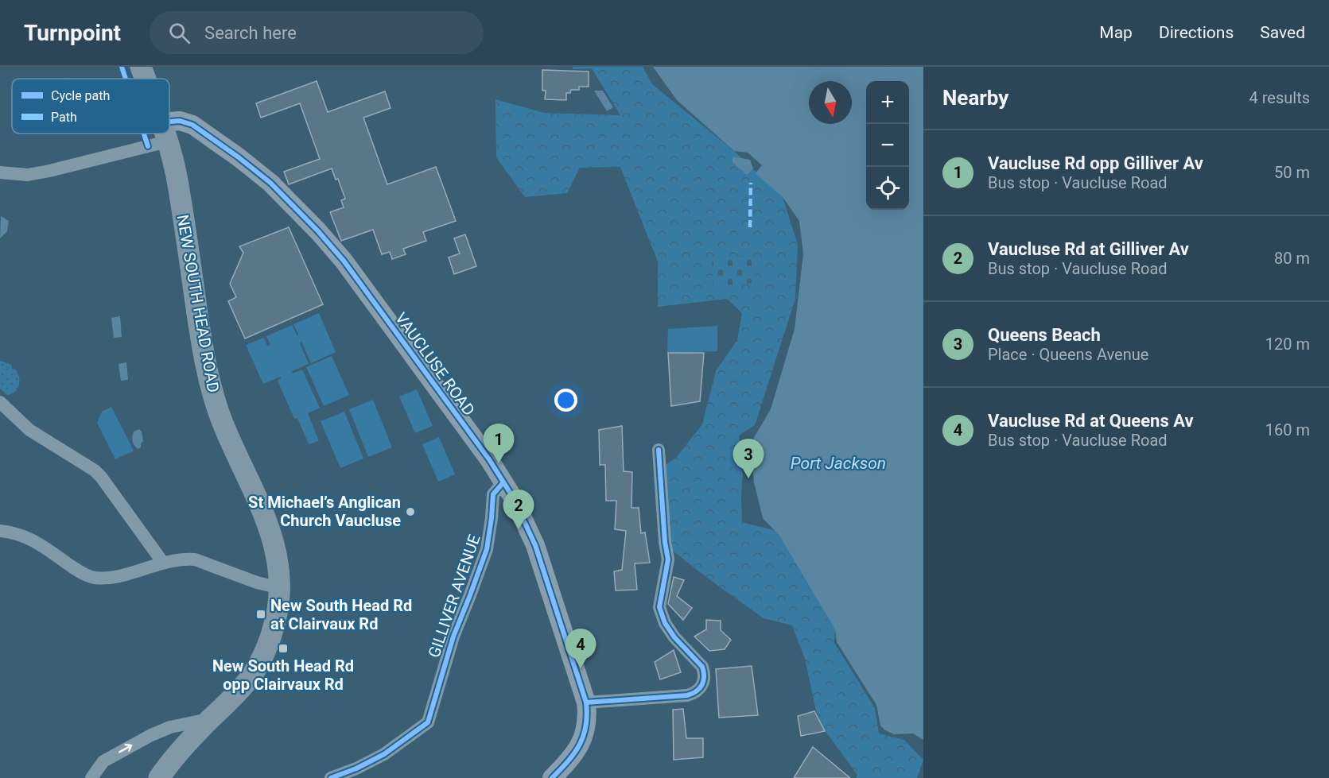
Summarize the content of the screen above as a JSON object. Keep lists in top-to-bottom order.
{
  "streets": {
    "main road": ["NEW SOUTH HEAD ROAD"],
    "street": ["VAUCLUSE ROAD", "GILLIVER AVENUE"]
  },
  "crossings": [
    ["VAUCLUSE ROAD", "GILLIVER AVENUE"]
  ],
  "water": ["Port Jackson"],
  "places": {
    "other": ["St Michael’s Anglican Church Vaucluse"],
    "transit": ["New South Head Rd at Clairvaux Rd", "New South Head Rd opp Clairvaux Rd"]
  },
  "legend": ["Cycle path", "Path"],
  "north": "bottom",
  "page": {
    "header": "Turnpoint",
    "search": "Search here",
    "nav": ["Map", "Directions", "Saved"],
    "heading": ["Nearby", "4 results"],
    "map_buttons": ["+", "−"],
    "list": [
      {
        "mark": "1",
        "name": "Vaucluse Rd opp Gilliver Av",
        "note": "Bus stop · Vaucluse Road",
        "value": "50 m"
      },
      {
        "mark": "2",
        "name": "Vaucluse Rd at Gilliver Av",
        "note": "Bus stop · Vaucluse Road",
        "value": "80 m"
      },
      {
        "mark": "3",
        "name": "Queens Beach",
        "note": "Place · Queens Avenue",
        "value": "120 m"
      },
      {
        "mark": "4",
        "name": "Vaucluse Rd at Queens Av",
        "note": "Bus stop · Vaucluse Road",
        "value": "160 m"
      }
    ],
    "pins": [
      "1",
      "3",
      "2",
      "4"
    ]
  }
}
